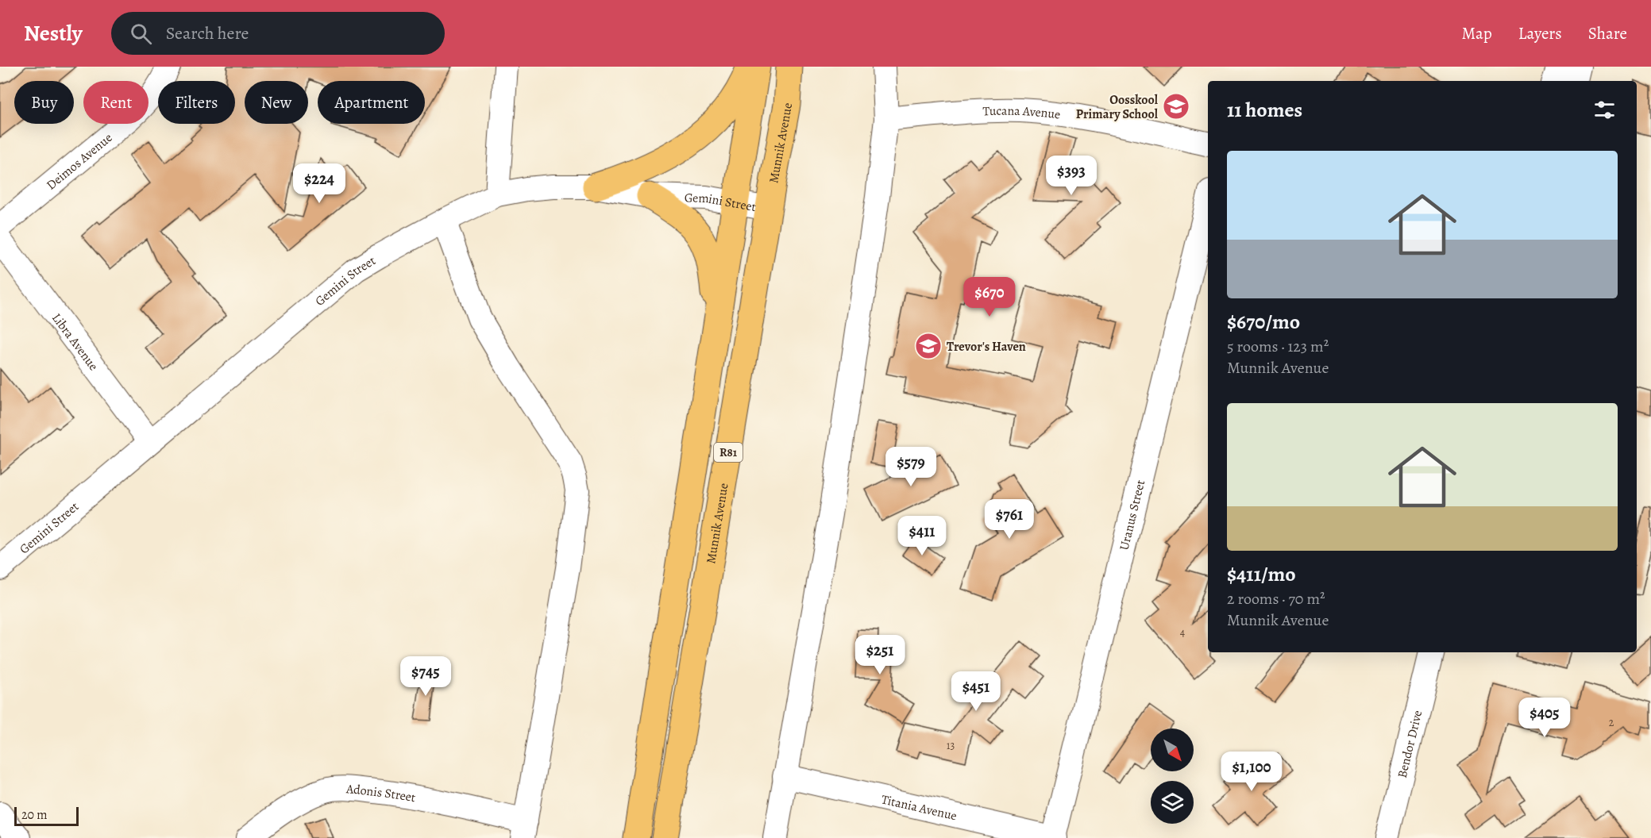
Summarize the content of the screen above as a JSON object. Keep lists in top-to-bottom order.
{
  "streets": {
    "main road": ["Munnik Avenue", "R81"],
    "street": [
      "Tucana Avenue",
      "Deimos Avenue",
      "Gemini Street",
      "Libra Avenue",
      "Uranus Street",
      "Bendor Drive",
      "Adonis Street",
      "Titania Avenue"
    ]
  },
  "crossings": [
    ["Munnik Avenue", "Gemini Street"],
    ["Gemini Street", "Libra Avenue"],
    ["Gemini Street", "R81"],
    ["Uranus Street", "Titania Avenue"]
  ],
  "places": {
    "school or university": ["Oosskool Primary School", "Trevor's Haven"]
  },
  "house_numbers": ["4", "2", "13"],
  "scale_bar": "20 m",
  "north": "bottom right",
  "page": {
    "header": "Nestly",
    "search": "Search here",
    "nav": ["Map", "Layers", "Share"],
    "chip": [
      "Buy",
      "Rent",
      "Filters",
      "New",
      "Apartment"
    ],
    "heading": "11 homes",
    "list": [
      {
        "name": "$670/mo",
        "note": "5 rooms · 123 m² · Munnik Avenue"
      },
      {
        "name": "$411/mo",
        "note": "2 rooms · 70 m² · Munnik Avenue"
      }
    ],
    "price": [
      "$393",
      "$224",
      "$670",
      "$579",
      "$761",
      "$411",
      "$251",
      "$745",
      "$451",
      "$405",
      "$1,100"
    ],
    "scale": "20 m"
  }
}
